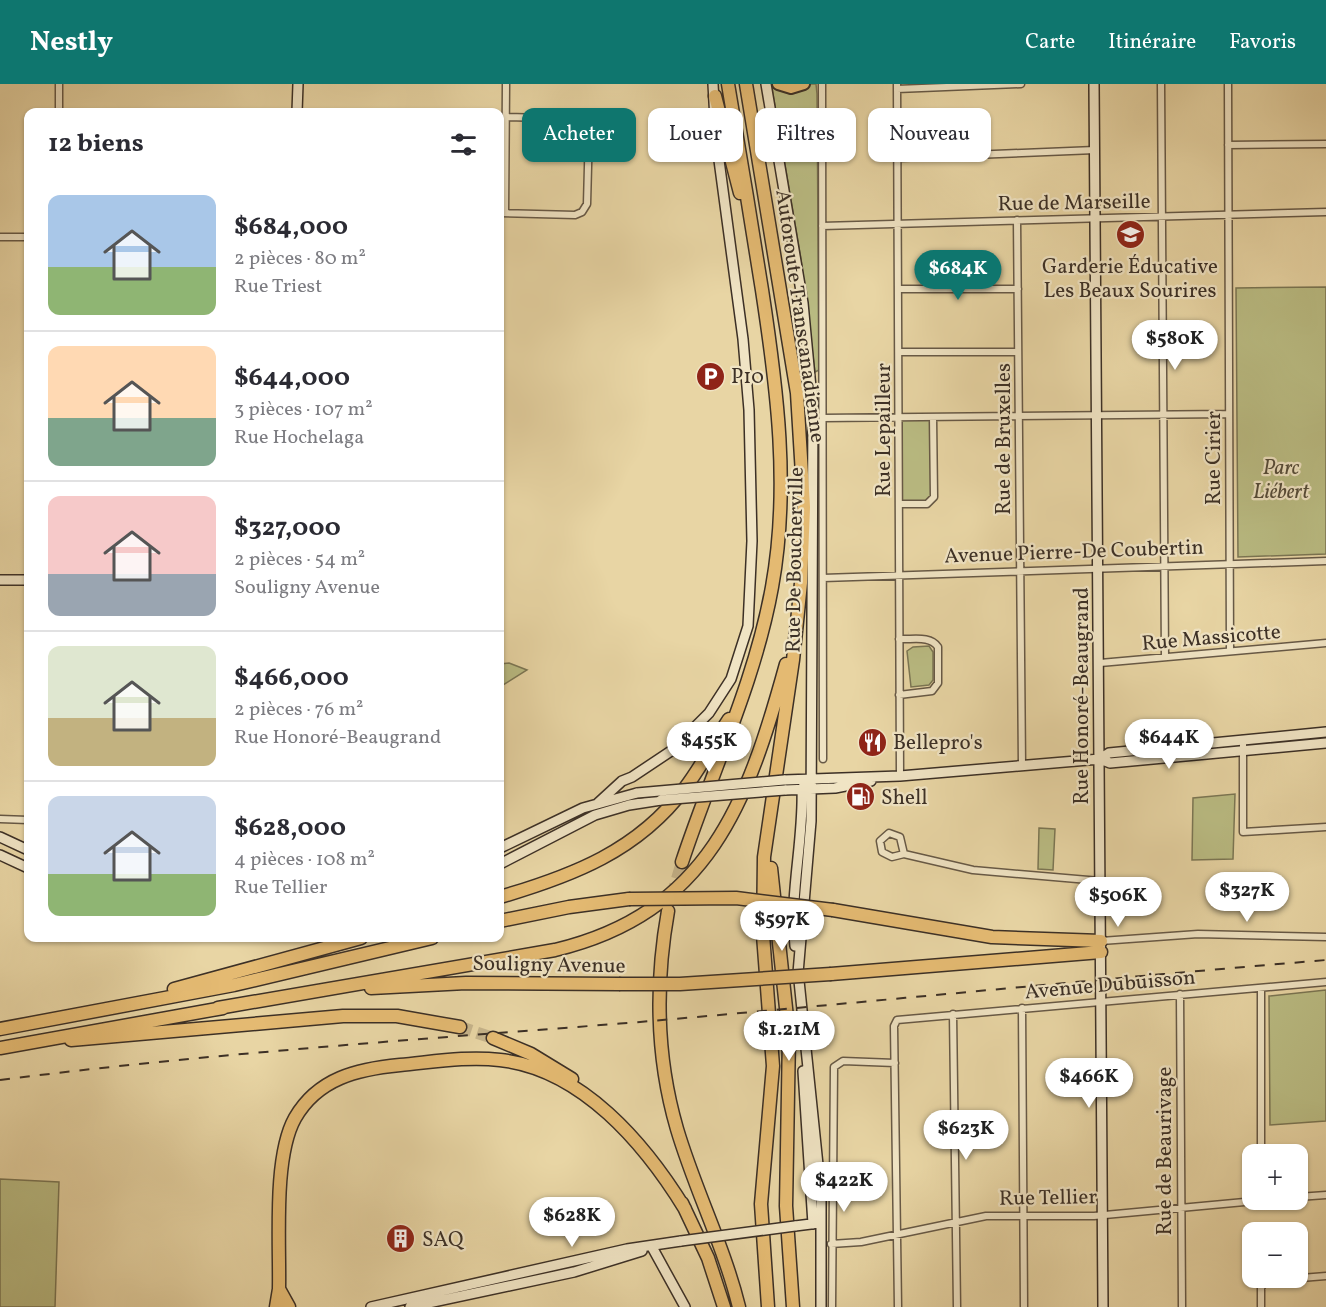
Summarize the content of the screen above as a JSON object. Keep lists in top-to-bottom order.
{
  "streets": {
    "highway": ["Autoroute Transcanadienne", "Souligny Avenue"],
    "main road": ["Rue De Boucherville", "Rue Honoré-Beaugrand"],
    "street": [
      "Rue de Marseille",
      "Rue Lepailleur",
      "Rue de Bruxelles",
      "Rue Cirier",
      "Avenue Pierre-De Coubertin",
      "Rue Massicotte",
      "Avenue Dubuisson",
      "Rue de Beaurivage",
      "Rue Tellier"
    ]
  },
  "crossings": [
    ["Rue de Marseille", "Rue Lepailleur"],
    ["Rue de Marseille", "Rue de Bruxelles"],
    ["Rue de Marseille", "Rue Cirier"],
    ["Rue de Marseille", "Rue Honoré-Beaugrand"],
    ["Rue Lepailleur", "Avenue Pierre-De Coubertin"],
    ["Rue de Bruxelles", "Avenue Pierre-De Coubertin"],
    ["Rue Cirier", "Avenue Pierre-De Coubertin"],
    ["Rue Cirier", "Rue Massicotte"],
    ["Avenue Pierre-De Coubertin", "Rue Honoré-Beaugrand"],
    ["Rue Massicotte", "Rue Honoré-Beaugrand"],
    ["Rue Honoré-Beaugrand", "Souligny Avenue"],
    ["Rue Honoré-Beaugrand", "Avenue Dubuisson"],
    ["Rue Honoré-Beaugrand", "Rue Tellier"],
    ["Avenue Dubuisson", "Rue de Beaurivage"],
    ["Rue de Beaurivage", "Rue Tellier"]
  ],
  "parks": ["Parc Liébert"],
  "places": {
    "school or university": ["Garderie Éducative Les Beaux Sourires"],
    "parking": ["P10"],
    "restaurant": ["Bellepro's"],
    "fuel station": ["Shell"],
    "building": ["SAQ"]
  },
  "page": {
    "header": "Nestly",
    "nav": ["Carte", "Itinéraire", "Favoris"],
    "chip": [
      "Acheter",
      "Louer",
      "Filtres",
      "Nouveau"
    ],
    "heading": "12 biens",
    "list": [
      {
        "name": "$684,000",
        "note": "2 pièces · 80 m² · Rue Triest"
      },
      {
        "name": "$644,000",
        "note": "3 pièces · 107 m² · Rue Hochelaga"
      },
      {
        "name": "$327,000",
        "note": "2 pièces · 54 m² · Souligny Avenue"
      },
      {
        "name": "$466,000",
        "note": "2 pièces · 76 m² · Rue Honoré-Beaugrand"
      },
      {
        "name": "$628,000",
        "note": "4 pièces · 108 m² · Rue Tellier"
      }
    ],
    "price": [
      "$684K",
      "$580K",
      "$644K",
      "$455K",
      "$327K",
      "$506K",
      "$597K",
      "$1.21M",
      "$466K",
      "$623K",
      "$422K",
      "$628K"
    ],
    "map_buttons": ["+", "−"]
  }
}
